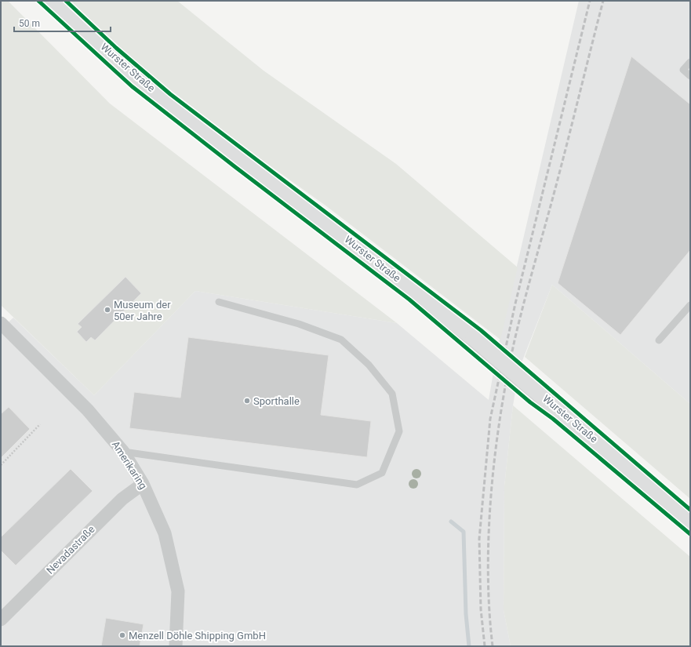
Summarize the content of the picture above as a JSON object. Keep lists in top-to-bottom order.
{
  "streets": {
    "main road": ["Wurster Straße"],
    "street": ["Amerikaring", "Nevadastraße"]
  },
  "crossings": [
    ["Amerikaring", "Nevadastraße"]
  ],
  "places": ["Museum der 50er Jahre", "Sporthalle", "Menzell Döhle Shipping GmbH"],
  "scale_bar": "50 m"
}
